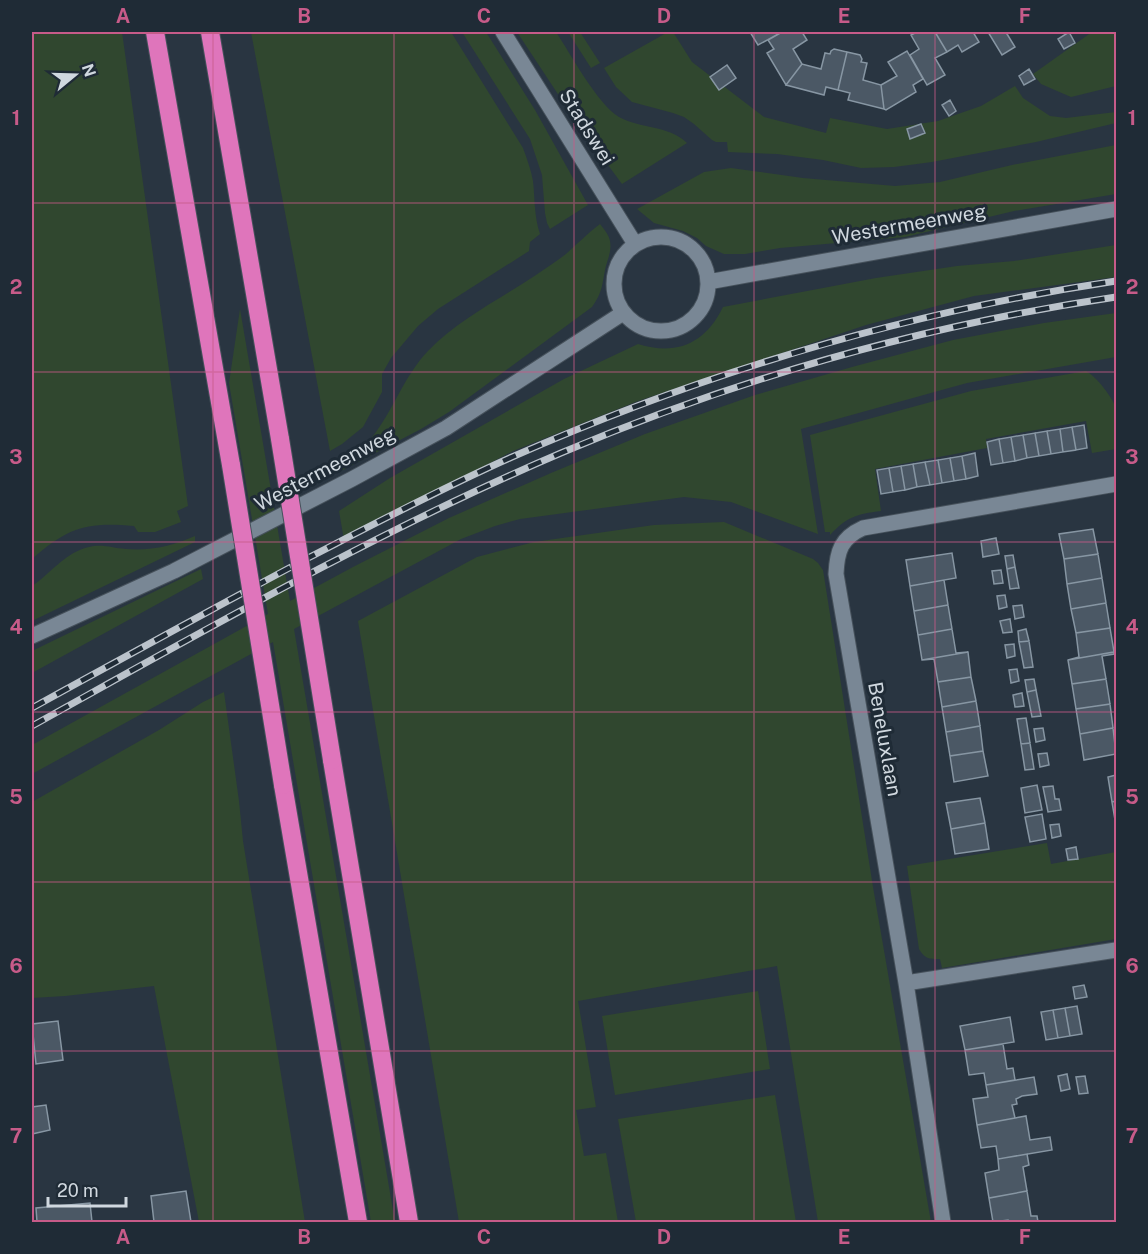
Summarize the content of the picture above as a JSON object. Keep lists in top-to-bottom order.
{
  "streets": {
    "street": ["Stadswei", "Westermeenweg", "Beneluxlaan"]
  },
  "crossings": [
    ["Stadswei", "Westermeenweg"]
  ],
  "scale_bar": "20 m",
  "north": "right",
  "grid": {
    "columns": [
      "A",
      "B",
      "C",
      "D",
      "E",
      "F"
    ],
    "rows": [
      "1",
      "2",
      "3",
      "4",
      "5",
      "6",
      "7"
    ]
  }
}
